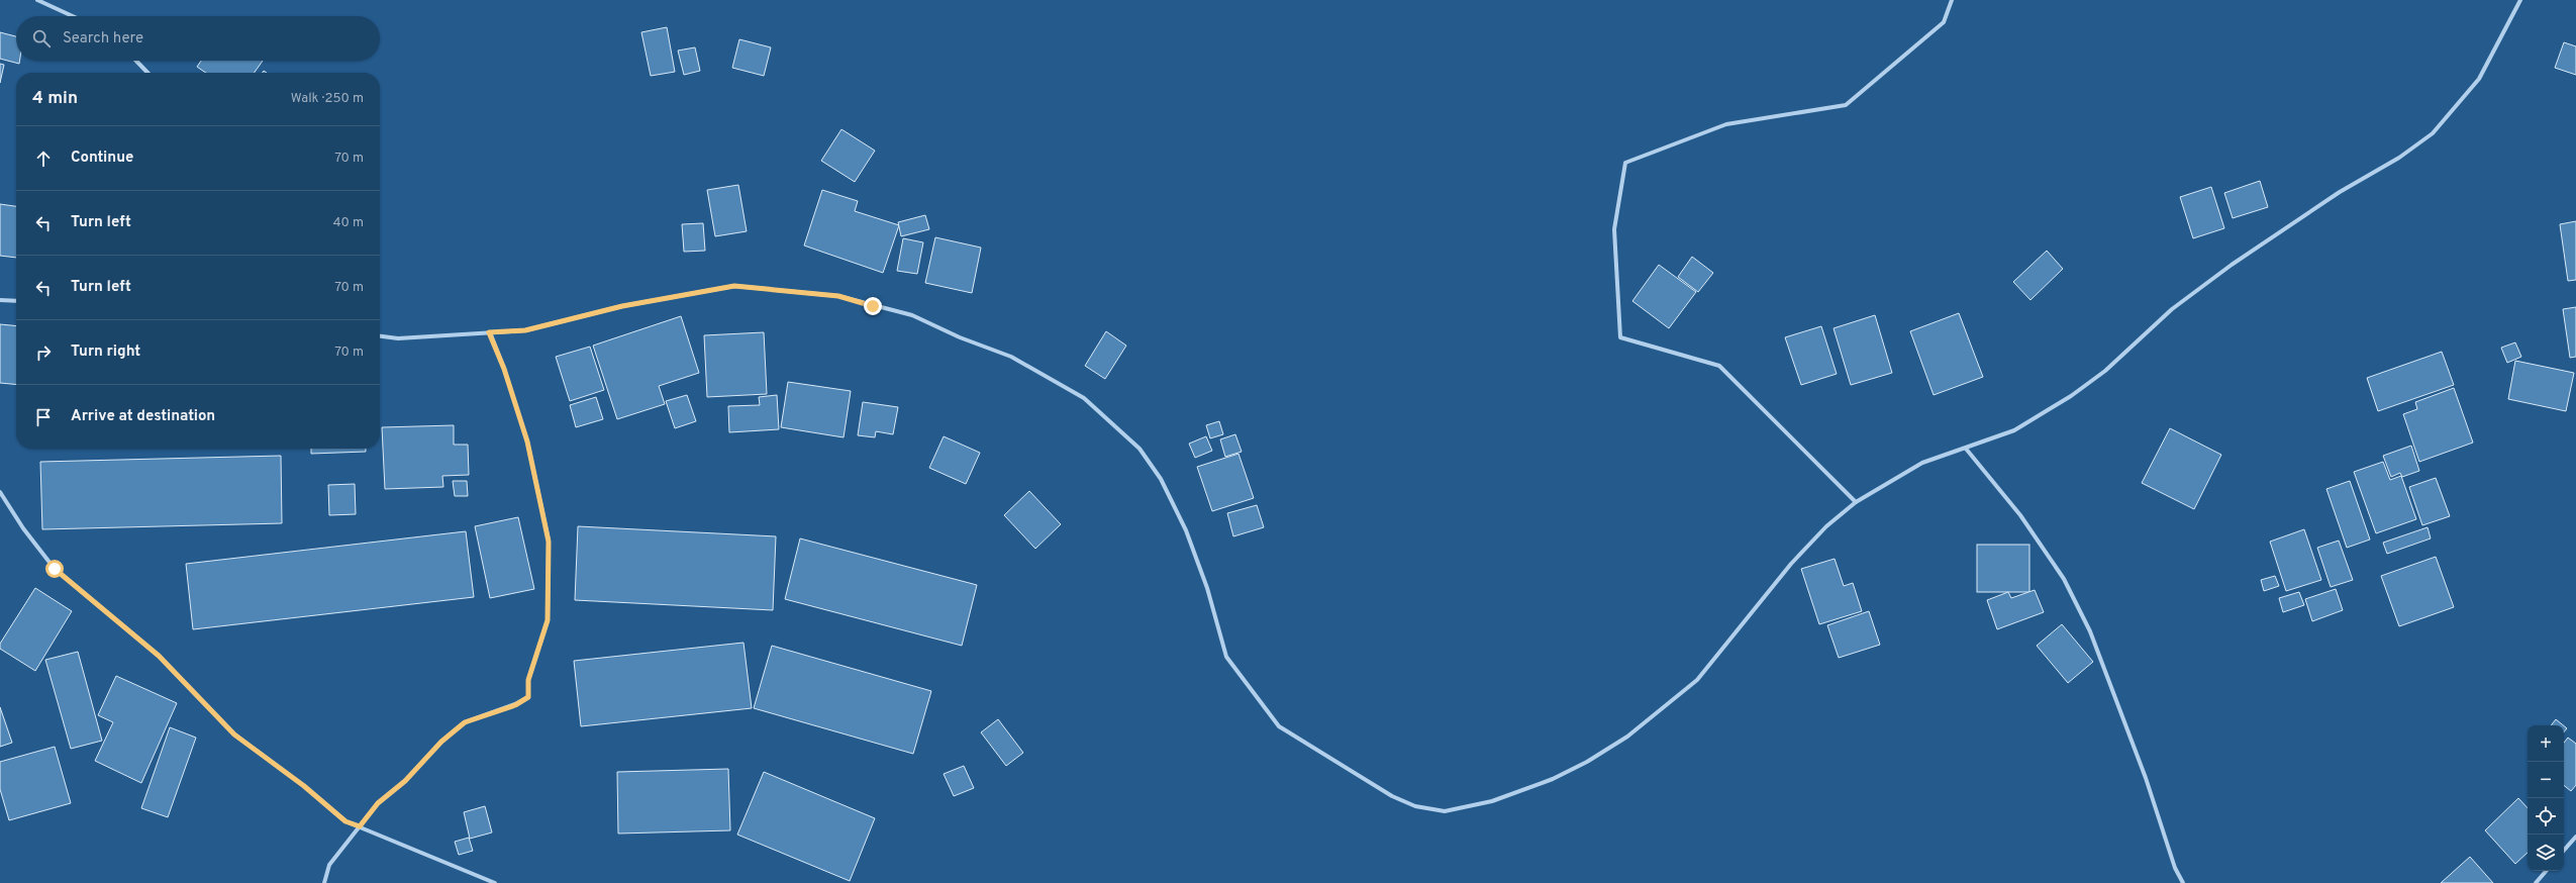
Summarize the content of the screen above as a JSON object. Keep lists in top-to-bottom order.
{
  "page": {
    "search": "Search here",
    "heading": ["4 min", "Walk · 250 m"],
    "list": [
      ["Continue", "70 m"],
      ["Turn left", "40 m"],
      ["Turn left", "70 m"],
      ["Turn right", "70 m"],
      "Arrive at destination"
    ],
    "map_buttons": ["+", "−"]
  }
}
